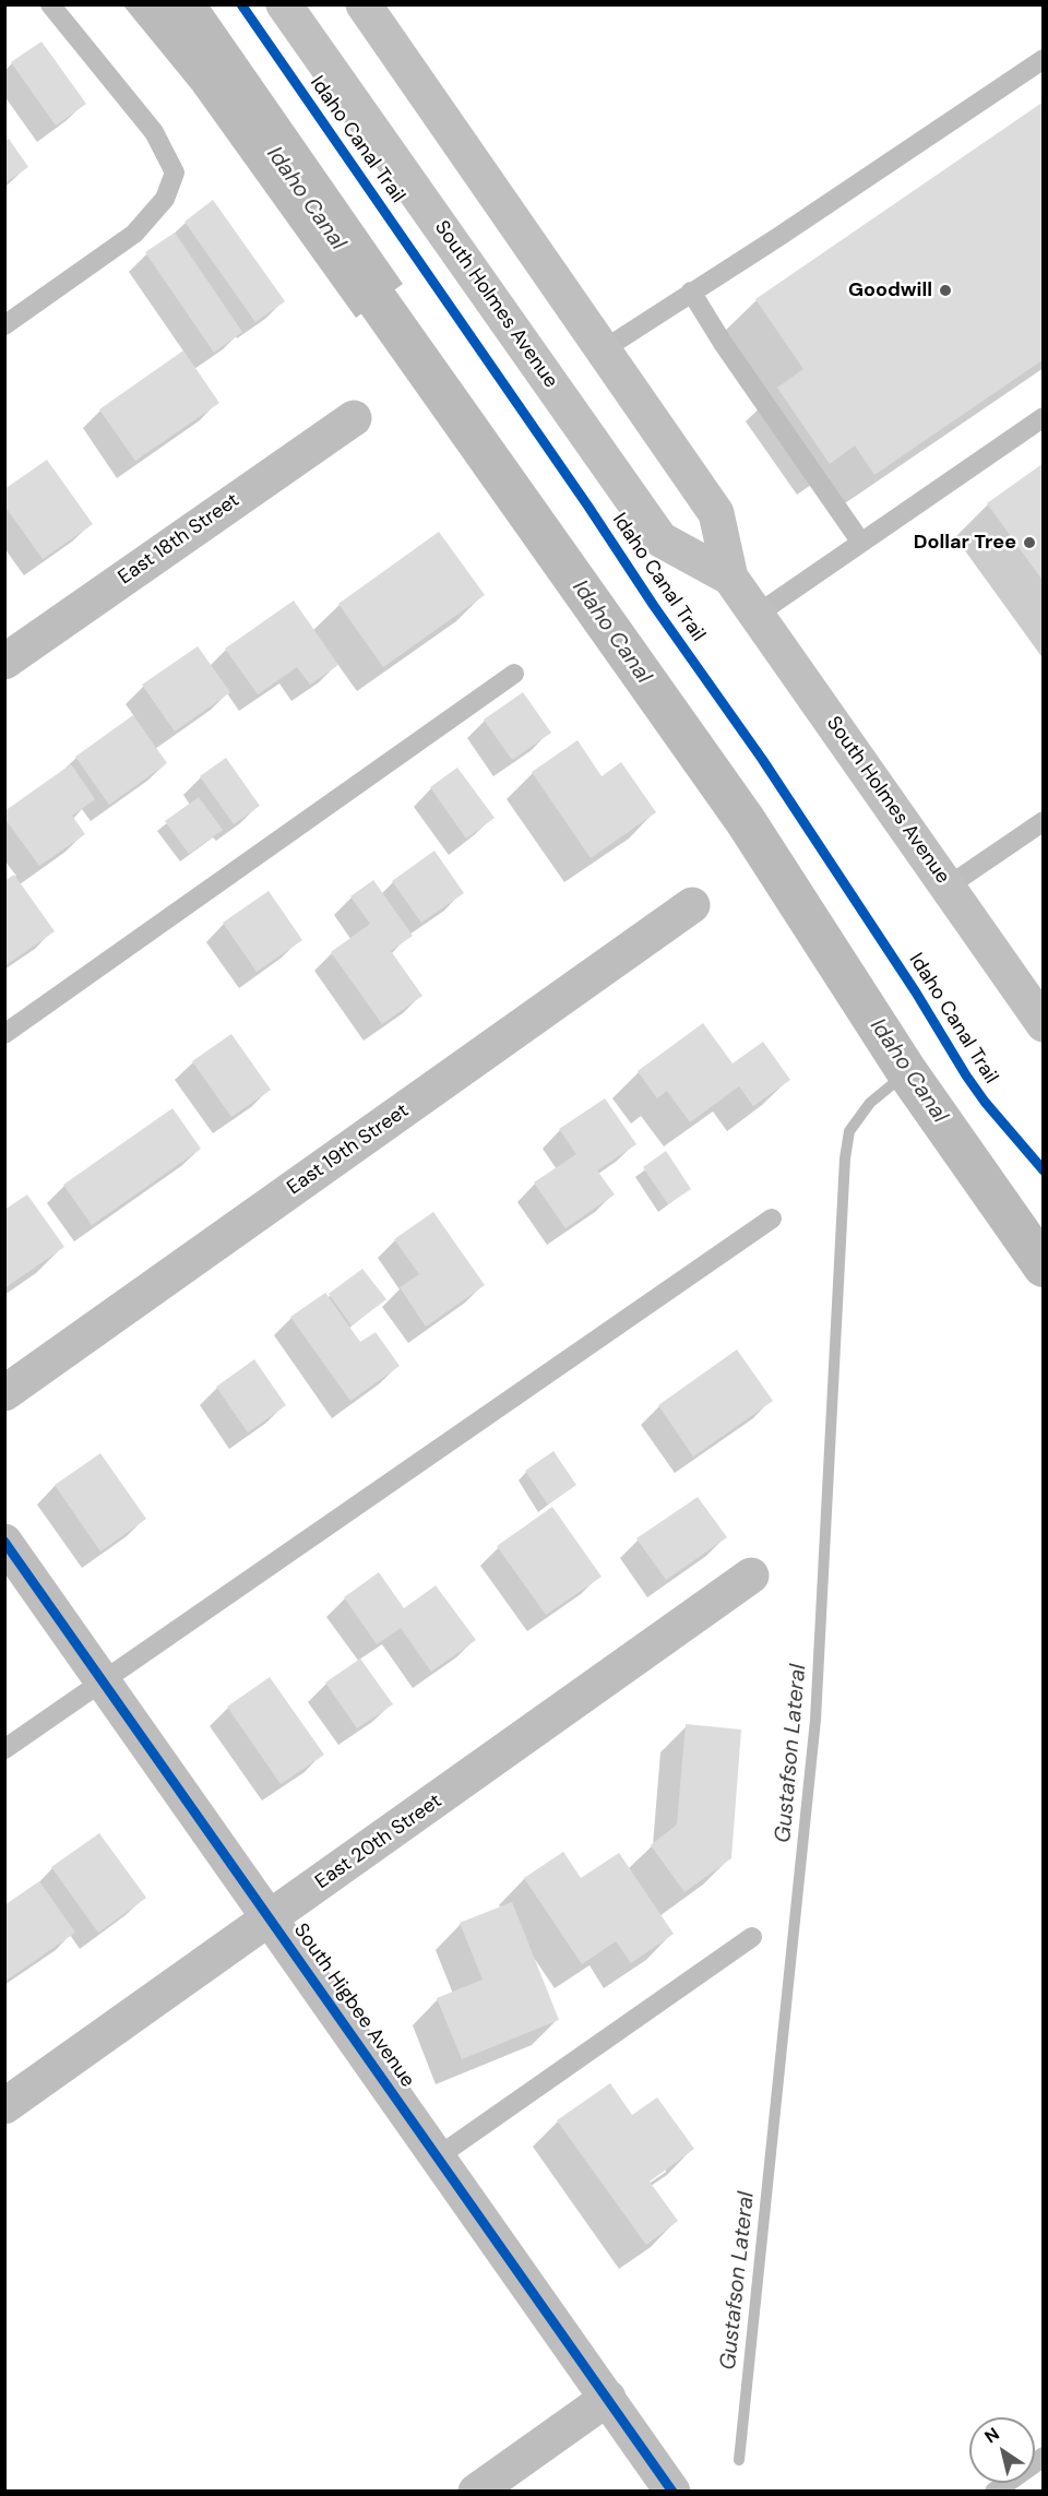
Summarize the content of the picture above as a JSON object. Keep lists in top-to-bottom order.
{
  "streets": {
    "main road": ["South Holmes Avenue"],
    "street": [
      "East 18th Street",
      "East 19th Street",
      "East 20th Street",
      "South Higbee Avenue"
    ],
    "cycle path": ["Idaho Canal Trail"]
  },
  "crossings": [
    ["East 20th Street", "South Higbee Avenue"]
  ],
  "water": ["Idaho Canal", "Gustafson Lateral"],
  "places": ["Goodwill", "Dollar Tree"],
  "north": "top left"
}
